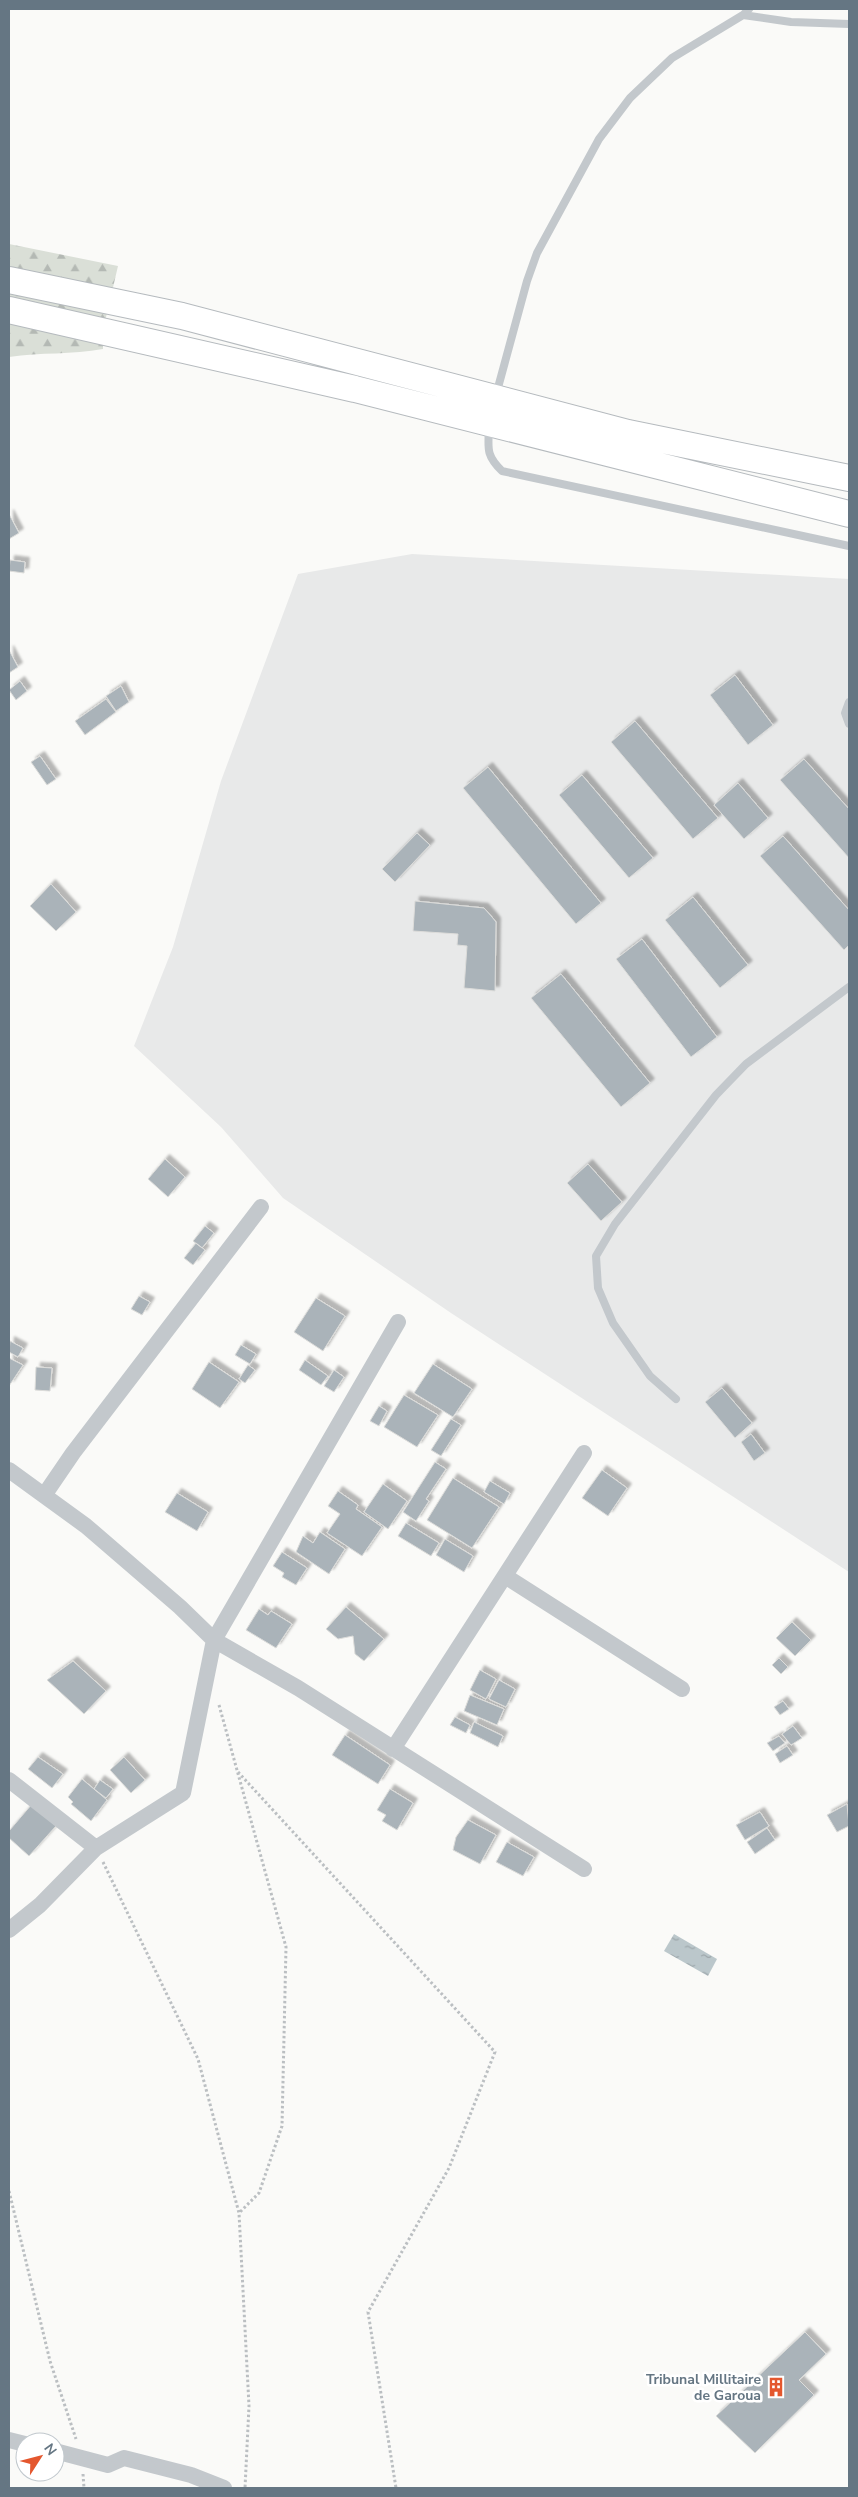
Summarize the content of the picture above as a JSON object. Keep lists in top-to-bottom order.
{
  "places": {
    "building": ["Tribunal Millitaire de Garoua"]
  },
  "north": "top right"
}
